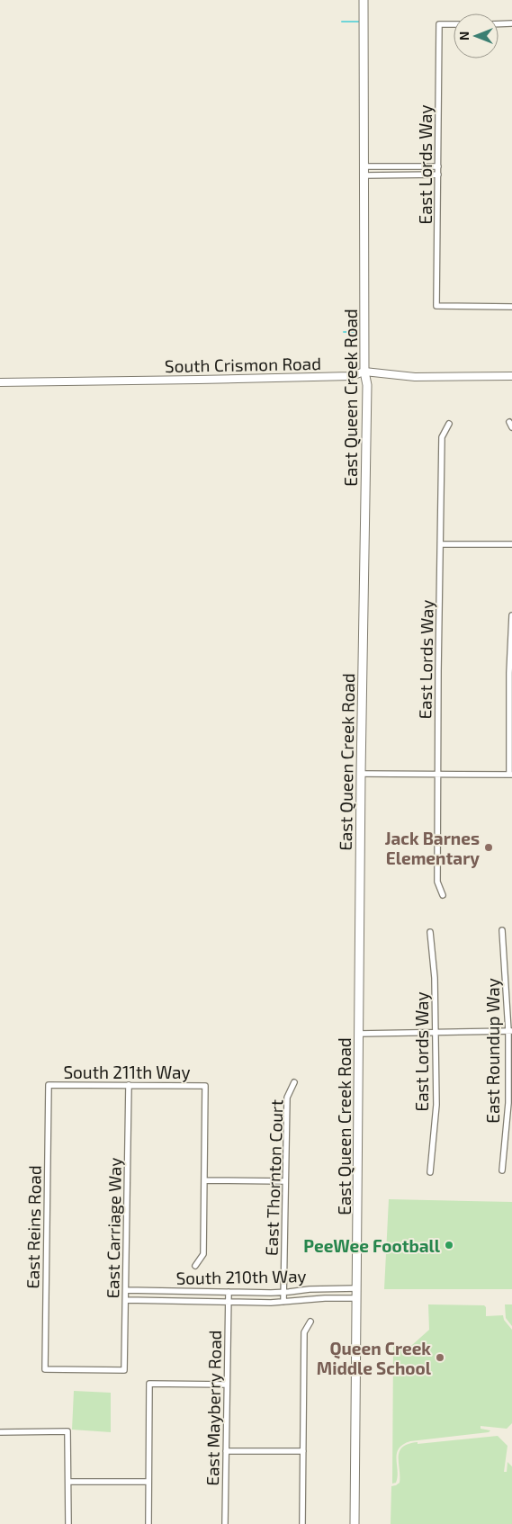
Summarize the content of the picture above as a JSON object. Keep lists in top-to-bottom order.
{
  "streets": {
    "main road": ["East Queen Creek Road"],
    "street": [
      "East Lords Way",
      "South Crismon Road",
      "East Roundup Way",
      "South 211th Way",
      "East Thornton Court",
      "East Reins Road",
      "East Carriage Way",
      "South 210th Way",
      "East Mayberry Road"
    ]
  },
  "crossings": [
    ["South Crismon Road", "East Queen Creek Road"],
    ["East Queen Creek Road", "South 210th Way"],
    ["South 211th Way", "East Reins Road"],
    ["South 211th Way", "East Carriage Way"],
    ["East Thornton Court", "South 210th Way"],
    ["East Reins Road", "East Carriage Way"],
    ["East Carriage Way", "South 210th Way"],
    ["South 210th Way", "East Mayberry Road"]
  ],
  "places": ["Jack Barnes Elementary", "PeeWee Football", "Queen Creek Middle School"],
  "north": "left"
}
